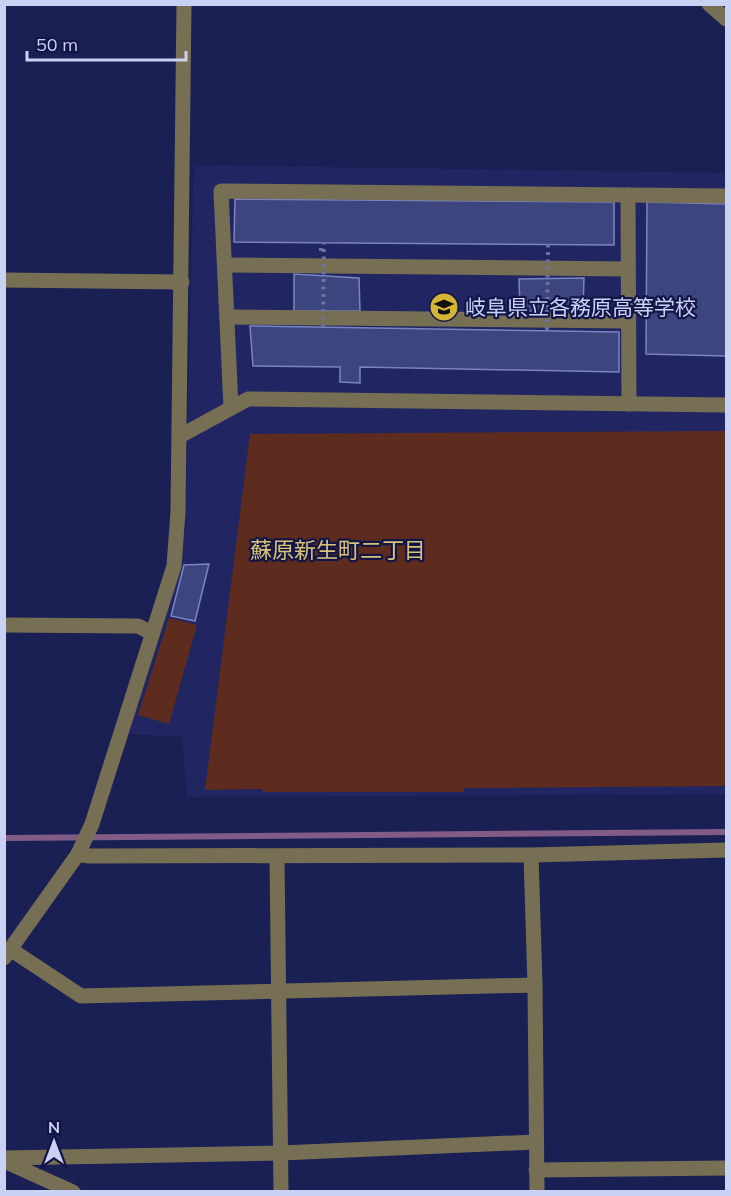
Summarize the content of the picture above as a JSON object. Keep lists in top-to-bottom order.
{
  "districts": ["蘇原新生町二丁目"],
  "places": {
    "school or university": ["岐阜県立各務原高等学校"]
  },
  "scale_bar": "50 m",
  "north": "top"
}
